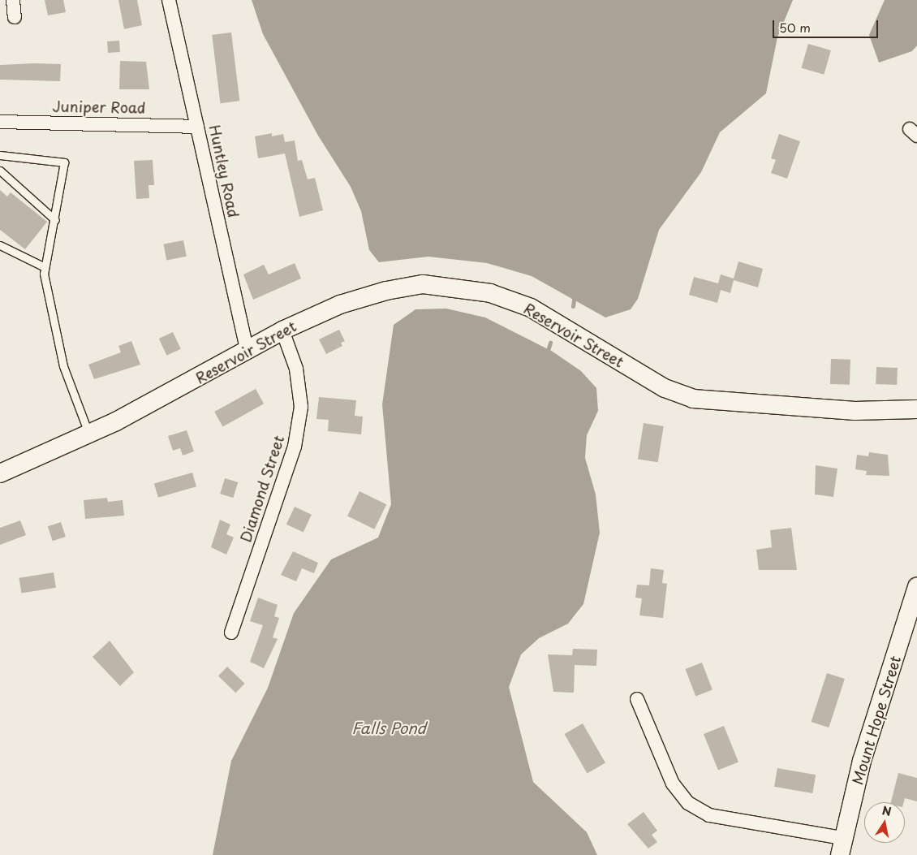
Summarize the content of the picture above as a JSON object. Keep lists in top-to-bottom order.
{
  "streets": {
    "street": [
      "Juniper Road",
      "Huntley Road",
      "Reservoir Street",
      "Diamond Street",
      "Mount Hope Street"
    ]
  },
  "crossings": [
    ["Juniper Road", "Huntley Road"],
    ["Huntley Road", "Reservoir Street"],
    ["Reservoir Street", "Diamond Street"]
  ],
  "water": ["Falls Pond"],
  "scale_bar": "50 m",
  "north": "top"
}
